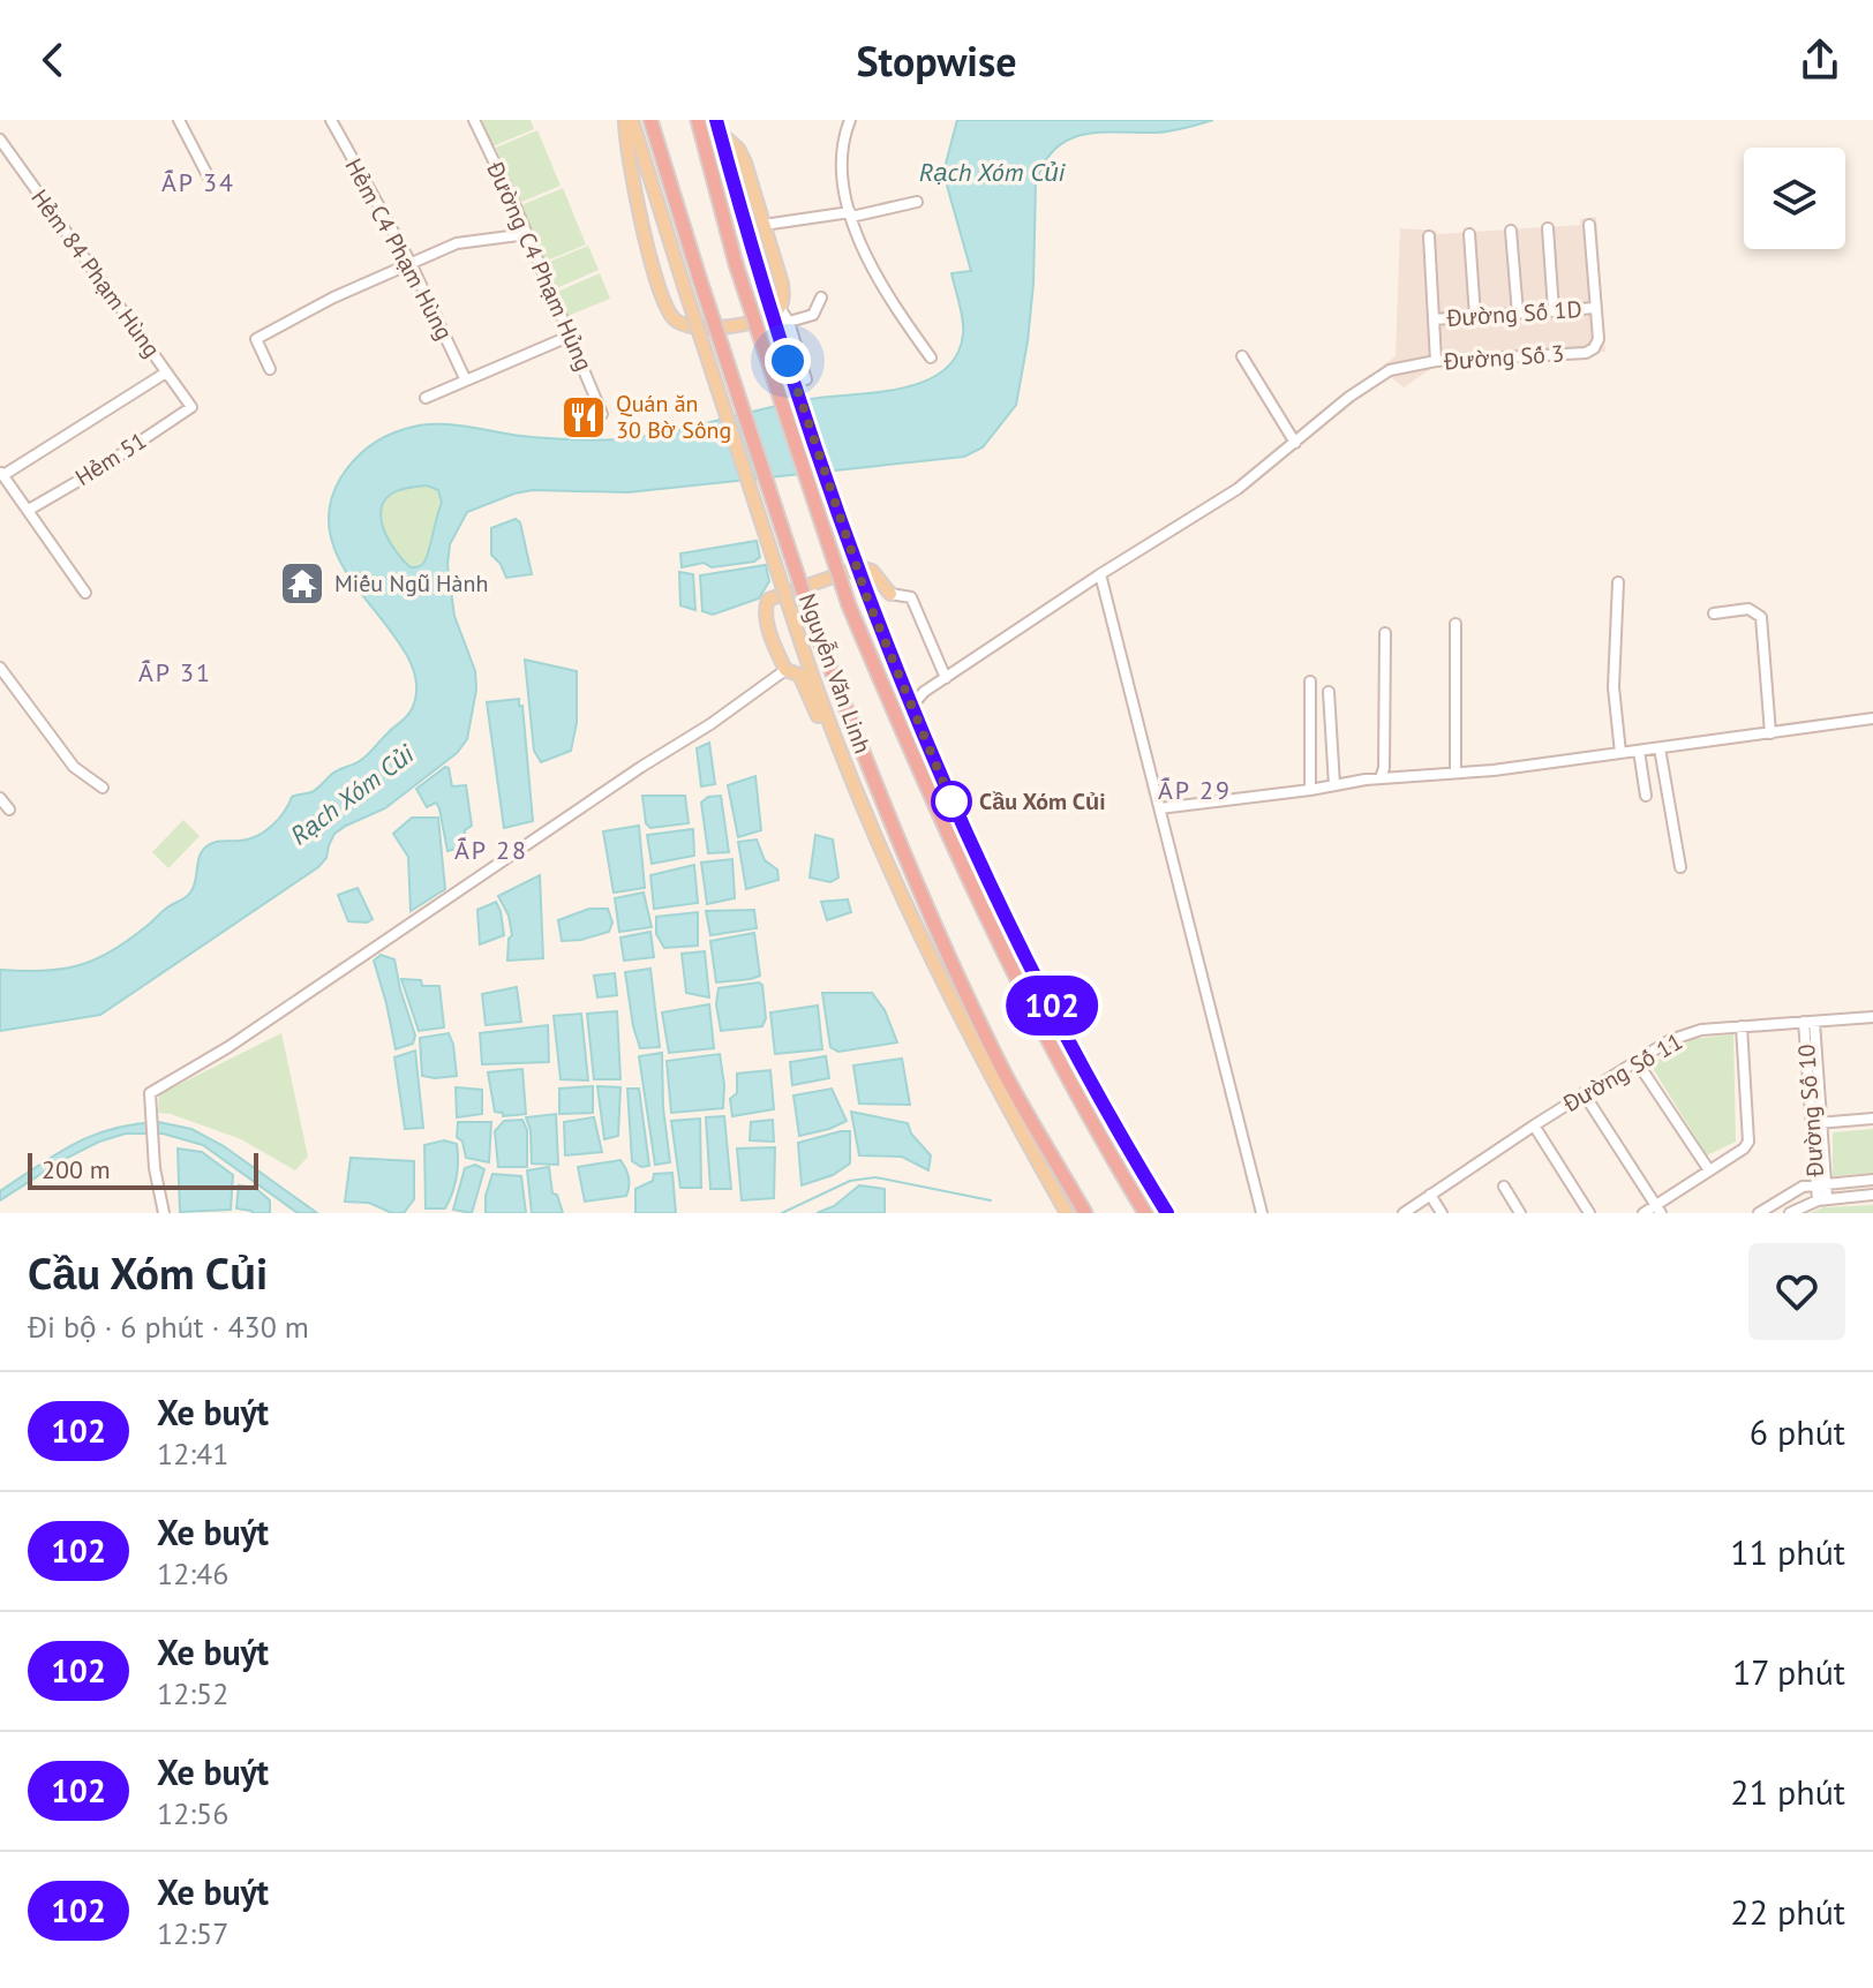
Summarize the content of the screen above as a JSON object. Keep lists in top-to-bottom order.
{
  "streets": {
    "highway": ["Nguyễn Văn Linh"],
    "street": [
      "Hẻm C4 Phạm Hùng",
      "Đường C4 Phạm Hủng",
      "Hẻm 84 Phạm Hùng",
      "Đường Số 1D",
      "Đường Số 3",
      "Hẻm 51",
      "Đường Số 11",
      "Đường Số 10"
    ]
  },
  "crossings": [
    ["Hẻm 84 Phạm Hùng", "Hẻm 51"],
    ["Đường Số 1D", "Đường Số 3"],
    ["Đường Số 11", "Đường Số 10"]
  ],
  "districts": [
    "ẤP 34",
    "ẤP 31",
    "ẤP 29",
    "ẤP 28"
  ],
  "water": ["Rạch Xóm Củi"],
  "places": {
    "restaurant": ["Quán ăn 30 Bờ Sông"],
    "temple": ["Miếu Ngũ Hành"],
    "other": ["Cầu Xóm Củi"]
  },
  "lines": ["bus line 102"],
  "scale_bar": "200 m",
  "page": {
    "header": "Stopwise",
    "on_map": "102",
    "scale": "200 m",
    "heading": ["Cầu Xóm Củi", "Đi bộ · 6 phút · 430 m"],
    "list": [
      {
        "mark": "102",
        "name": "Xe buýt",
        "note": "12:41",
        "value": "6 phút"
      },
      {
        "mark": "102",
        "name": "Xe buýt",
        "note": "12:46",
        "value": "11 phút"
      },
      {
        "mark": "102",
        "name": "Xe buýt",
        "note": "12:52",
        "value": "17 phút"
      },
      {
        "mark": "102",
        "name": "Xe buýt",
        "note": "12:56",
        "value": "21 phút"
      },
      {
        "mark": "102",
        "name": "Xe buýt",
        "note": "12:57",
        "value": "22 phút"
      }
    ]
  }
}
